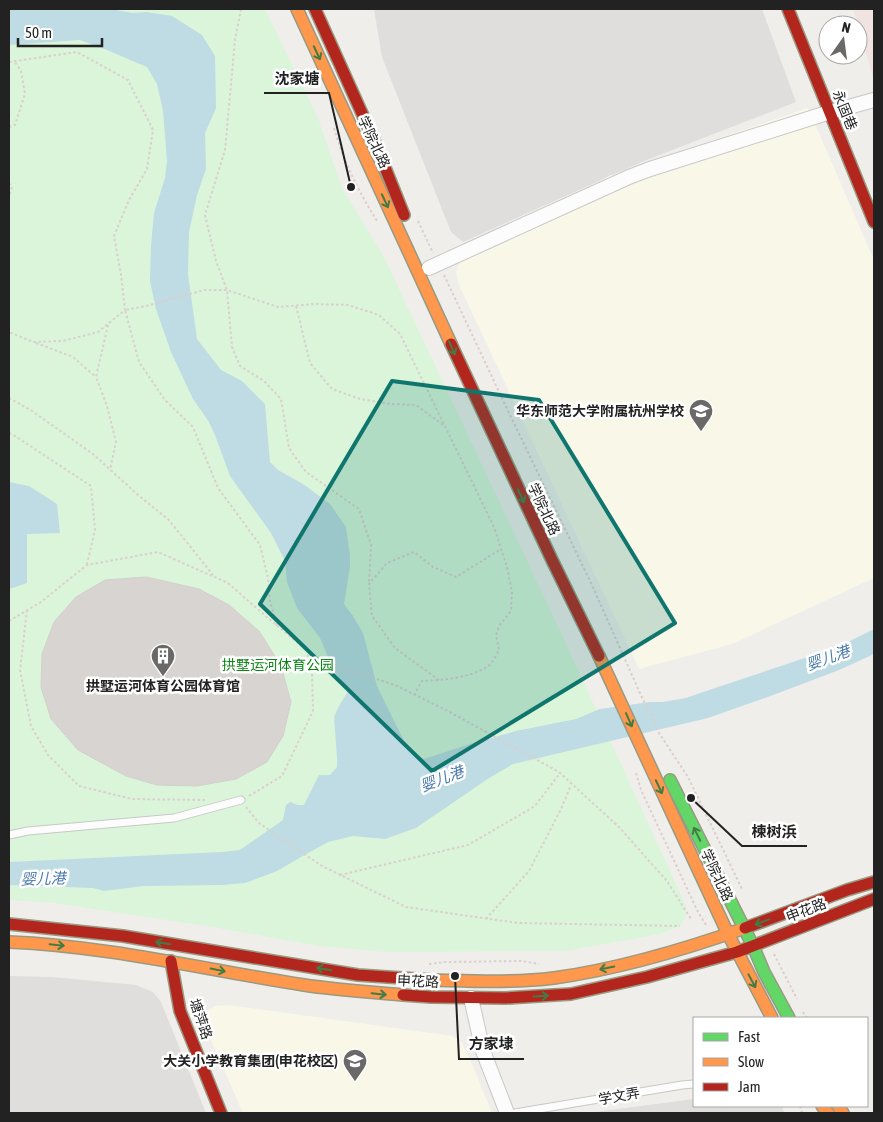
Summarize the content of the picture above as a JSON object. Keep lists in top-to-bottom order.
{
  "streets": {
    "main road": [
      "永固巷",
      "学院北路",
      "申花路",
      "塘萍路"
    ],
    "lane": ["学文弄"]
  },
  "crossings": [
    ["学院北路", "申花路"],
    ["申花路", "塘萍路"]
  ],
  "water": ["婴儿港"],
  "parks": ["拱墅运河体育公园"],
  "places": {
    "other": ["沈家塘", "楝树浜", "方家埭"],
    "school or university": ["华东师范大学附属杭州学校", "大关小学教育集团(申花校区)"],
    "building": ["拱墅运河体育公园体育馆"]
  },
  "legend": ["Fast", "Slow", "Jam"],
  "scale_bar": "50 m",
  "north": "top"
}
